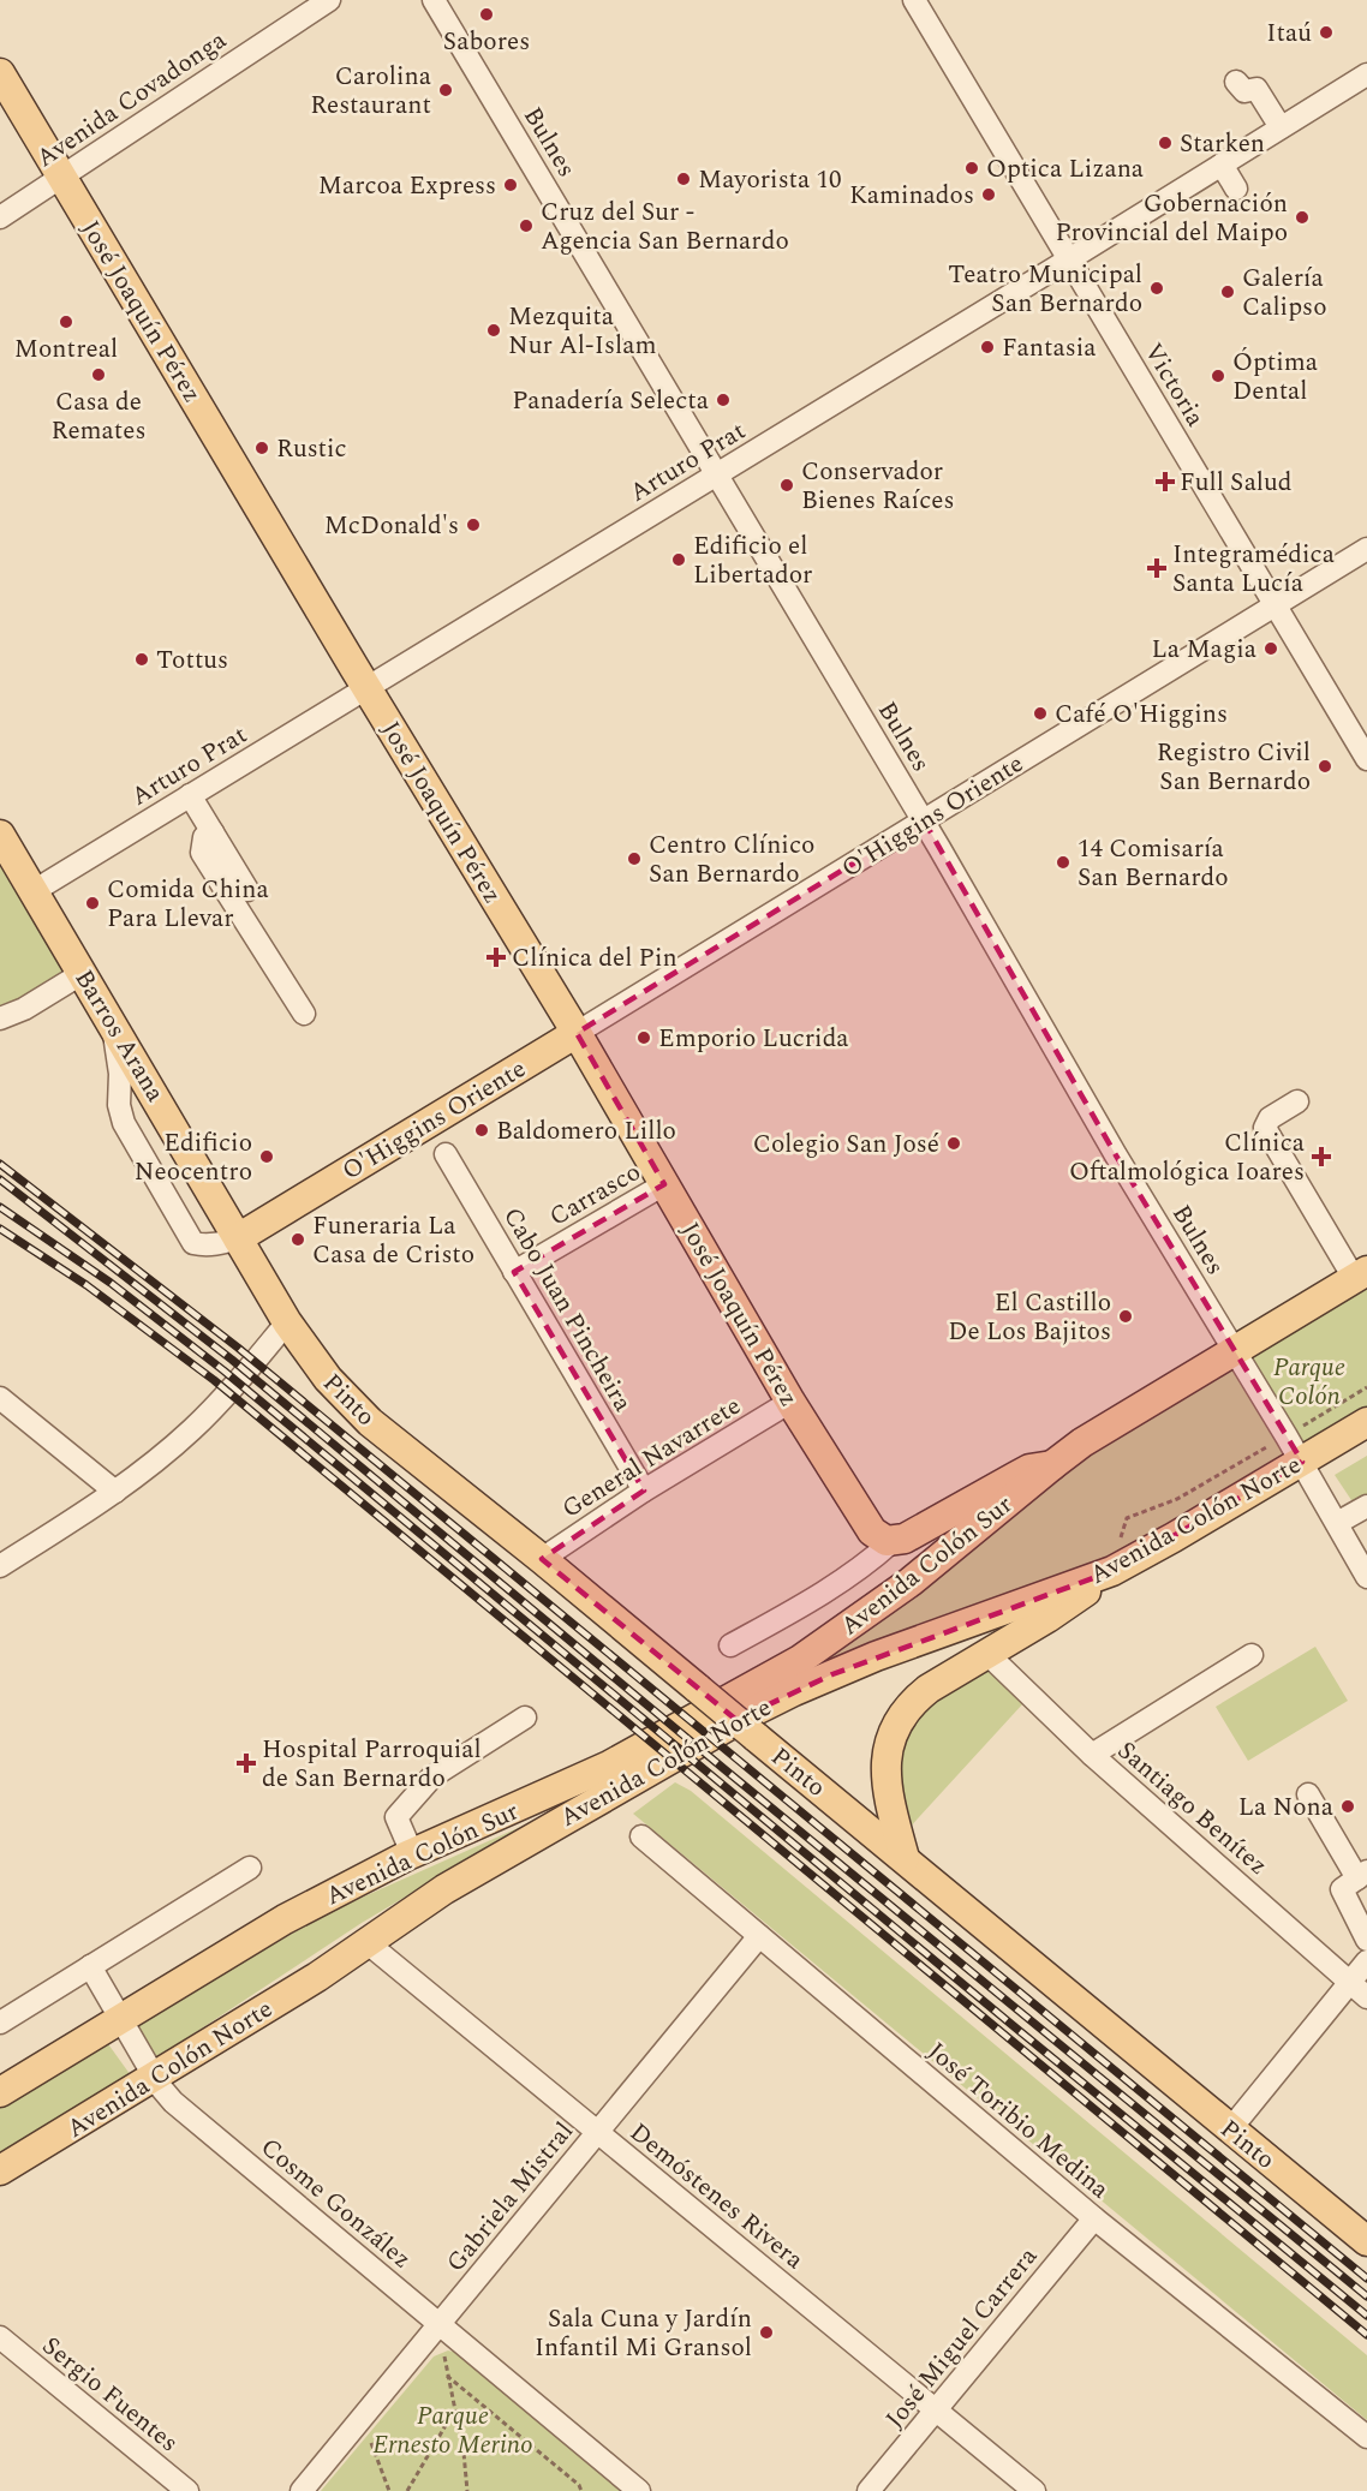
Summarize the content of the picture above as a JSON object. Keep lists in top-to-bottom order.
{
  "streets": {
    "main road": [
      "José Joaquín Pérez",
      "O'Higgins Oriente",
      "Barros Arana",
      "Pinto",
      "Avenida Colón Norte",
      "Avenida Colón Sur"
    ],
    "street": [
      "Avenida Covadonga",
      "Bulnes",
      "Victoria",
      "Arturo Prat",
      "Carrasco",
      "Cabo Juan Pincheira",
      "General Navarrete",
      "Santiago Benítez",
      "José Toribio Medina",
      "Demóstenes Rivera",
      "Gabriela Mistral",
      "Cosme González",
      "José Miguel Carrera",
      "Sergio Fuentes"
    ]
  },
  "crossings": [
    ["Avenida Covadonga", "José Joaquín Pérez"],
    ["Bulnes", "Arturo Prat"],
    ["Bulnes", "O'Higgins Oriente"],
    ["Bulnes", "Avenida Colón Norte"],
    ["Bulnes", "Avenida Colón Sur"],
    ["José Joaquín Pérez", "Arturo Prat"],
    ["José Joaquín Pérez", "O'Higgins Oriente"],
    ["José Joaquín Pérez", "Carrasco"],
    ["José Joaquín Pérez", "General Navarrete"],
    ["José Joaquín Pérez", "Avenida Colón Sur"],
    ["Victoria", "Arturo Prat"],
    ["Victoria", "O'Higgins Oriente"],
    ["Arturo Prat", "Barros Arana"],
    ["O'Higgins Oriente", "Barros Arana"],
    ["O'Higgins Oriente", "Pinto"],
    ["Barros Arana", "Pinto"],
    ["Carrasco", "Cabo Juan Pincheira"],
    ["Cabo Juan Pincheira", "General Navarrete"],
    ["Pinto", "General Navarrete"],
    ["Avenida Colón Norte", "Demóstenes Rivera"],
    ["Avenida Colón Norte", "Cosme González"],
    ["Avenida Colón Sur", "Cosme González"],
    ["José Toribio Medina", "Gabriela Mistral"],
    ["José Toribio Medina", "José Miguel Carrera"],
    ["Demóstenes Rivera", "Gabriela Mistral"],
    ["Demóstenes Rivera", "José Miguel Carrera"],
    ["Gabriela Mistral", "Cosme González"]
  ],
  "parks": ["Parque Colón", "Parque Ernesto Merino"],
  "places": {
    "other": [
      "Sabores",
      "Itaú",
      "Carolina Restaurant",
      "Starken",
      "Optica Lizana",
      "Mayorista 10",
      "Marcoa Express",
      "Kaminados",
      "Gobernación Provincial del Maipo",
      "Cruz del Sur - Agencia San Bernardo",
      "Teatro Municipal San Bernardo",
      "Galería Calipso",
      "Montreal",
      "Mezquita Nur Al-Islam",
      "Fantasia",
      "Casa de Remates",
      "Óptima Dental",
      "Panadería Selecta",
      "Rustic",
      "Conservador Bienes Raíces",
      "McDonald's",
      "Edificio el Libertador",
      "La Magia",
      "Tottus",
      "Café O'Higgins",
      "Registro Civil San Bernardo",
      "Centro Clínico San Bernardo",
      "14 Comisaría San Bernardo",
      "Comida China Para Llevar",
      "Emporio Lucrida",
      "Baldomero Lillo",
      "Colegio San José",
      "Edificio Neocentro",
      "Funeraria La Casa de Cristo",
      "El Castillo De Los Bajitos",
      "La Nona",
      "Sala Cuna y Jardín Infantil Mi Gransol"
    ],
    "health": [
      "Full Salud",
      "Integramédica Santa Lucía",
      "Clínica del Pin",
      "Clínica Oftalmológica Ioares",
      "Hospital Parroquial de San Bernardo"
    ]
  }
}
